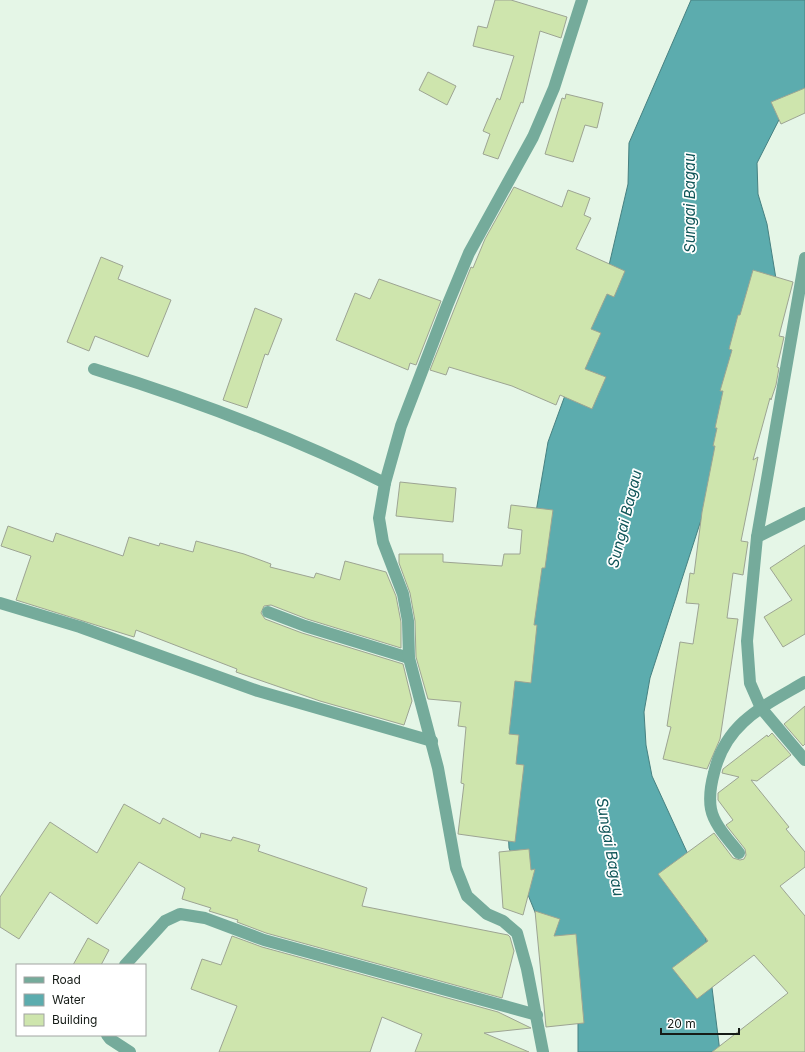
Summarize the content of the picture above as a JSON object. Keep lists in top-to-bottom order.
{
  "water": ["Sungai Bagau"],
  "legend": ["Road", "Water", "Building"],
  "scale_bar": "20 m"
}
